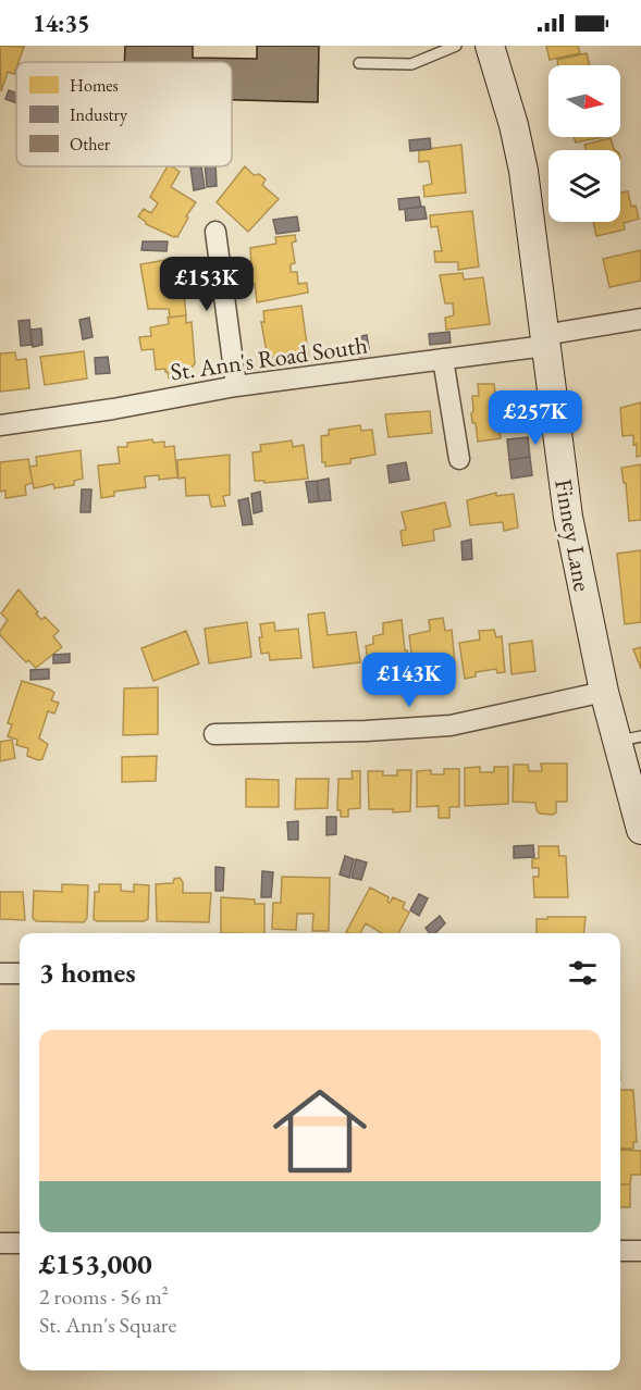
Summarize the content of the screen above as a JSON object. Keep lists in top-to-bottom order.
{
  "streets": {
    "street": ["St. Ann's Road South", "Finney Lane"]
  },
  "crossings": [
    ["St. Ann's Road South", "Finney Lane"]
  ],
  "legend": ["Homes", "Industry", "Other"],
  "north": "right",
  "page": {
    "status": "14:35",
    "price": ["£153K", "£257K", "£143K"],
    "heading": "3 homes",
    "list": [
      {
        "name": "£153,000",
        "note": "2 rooms · 56 m² · St. Ann's Square"
      }
    ]
  }
}
